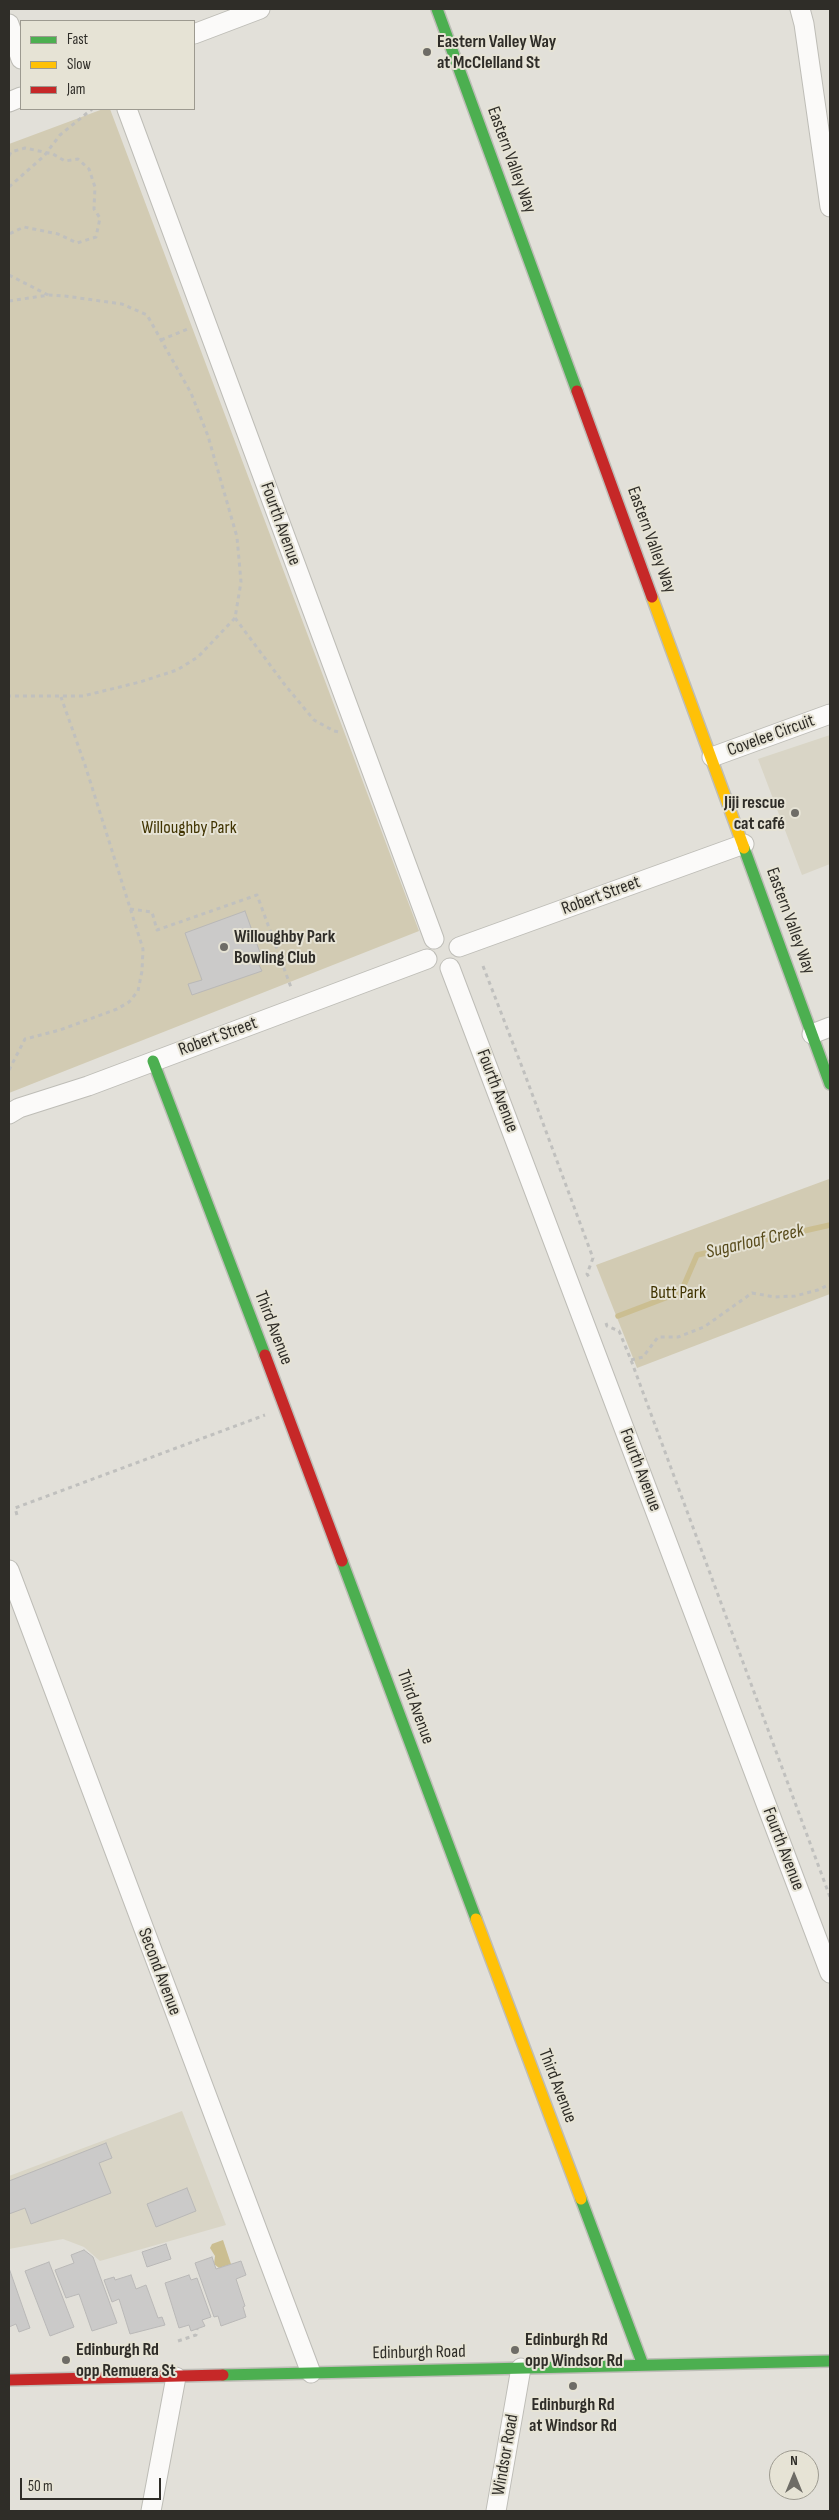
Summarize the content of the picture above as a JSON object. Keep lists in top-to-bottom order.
{
  "streets": {
    "main road": ["Eastern Valley Way", "Third Avenue", "Edinburgh Road"],
    "street": [
      "Fourth Avenue",
      "Covelee Circuit",
      "Robert Street",
      "Second Avenue",
      "Windsor Road"
    ]
  },
  "crossings": [
    ["Eastern Valley Way", "Covelee Circuit"],
    ["Eastern Valley Way", "Robert Street"],
    ["Fourth Avenue", "Robert Street"],
    ["Robert Street", "Third Avenue"],
    ["Third Avenue", "Edinburgh Road"],
    ["Second Avenue", "Edinburgh Road"],
    ["Edinburgh Road", "Windsor Road"]
  ],
  "water": ["Sugarloaf Creek"],
  "parks": ["Willoughby Park", "Butt Park"],
  "places": [
    "Eastern Valley Way at McClelland St",
    "Jiji rescue cat café",
    "Willoughby Park Bowling Club",
    "Edinburgh Rd opp Windsor Rd",
    "Edinburgh Rd opp Remuera St",
    "Edinburgh Rd at Windsor Rd"
  ],
  "legend": ["Fast", "Slow", "Jam"],
  "scale_bar": "50 m",
  "north": "top"
}
